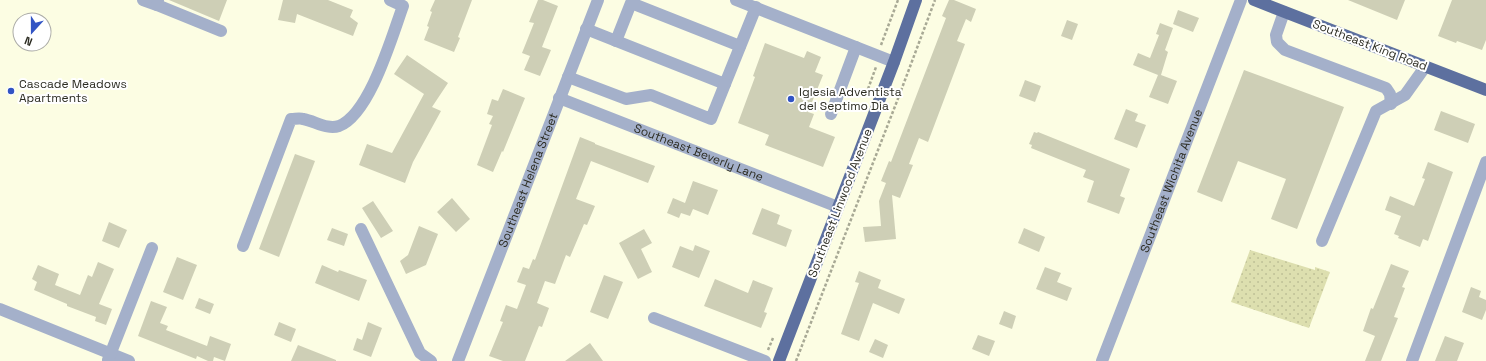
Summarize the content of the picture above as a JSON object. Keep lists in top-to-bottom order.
{
  "streets": {
    "main road": ["Southeast King Road", "Southeast Linwood Avenue"],
    "street": ["Southeast Beverly Lane", "Southeast Helena Street", "Southeast Wichita Avenue"]
  },
  "crossings": [
    ["Southeast Beverly Lane", "Southeast Helena Street"],
    ["Southeast Beverly Lane", "Southeast Linwood Avenue"]
  ],
  "places": ["Cascade Meadows Apartments", "Iglesia Adventista del Septimo Dia"],
  "north": "bottom"
}
